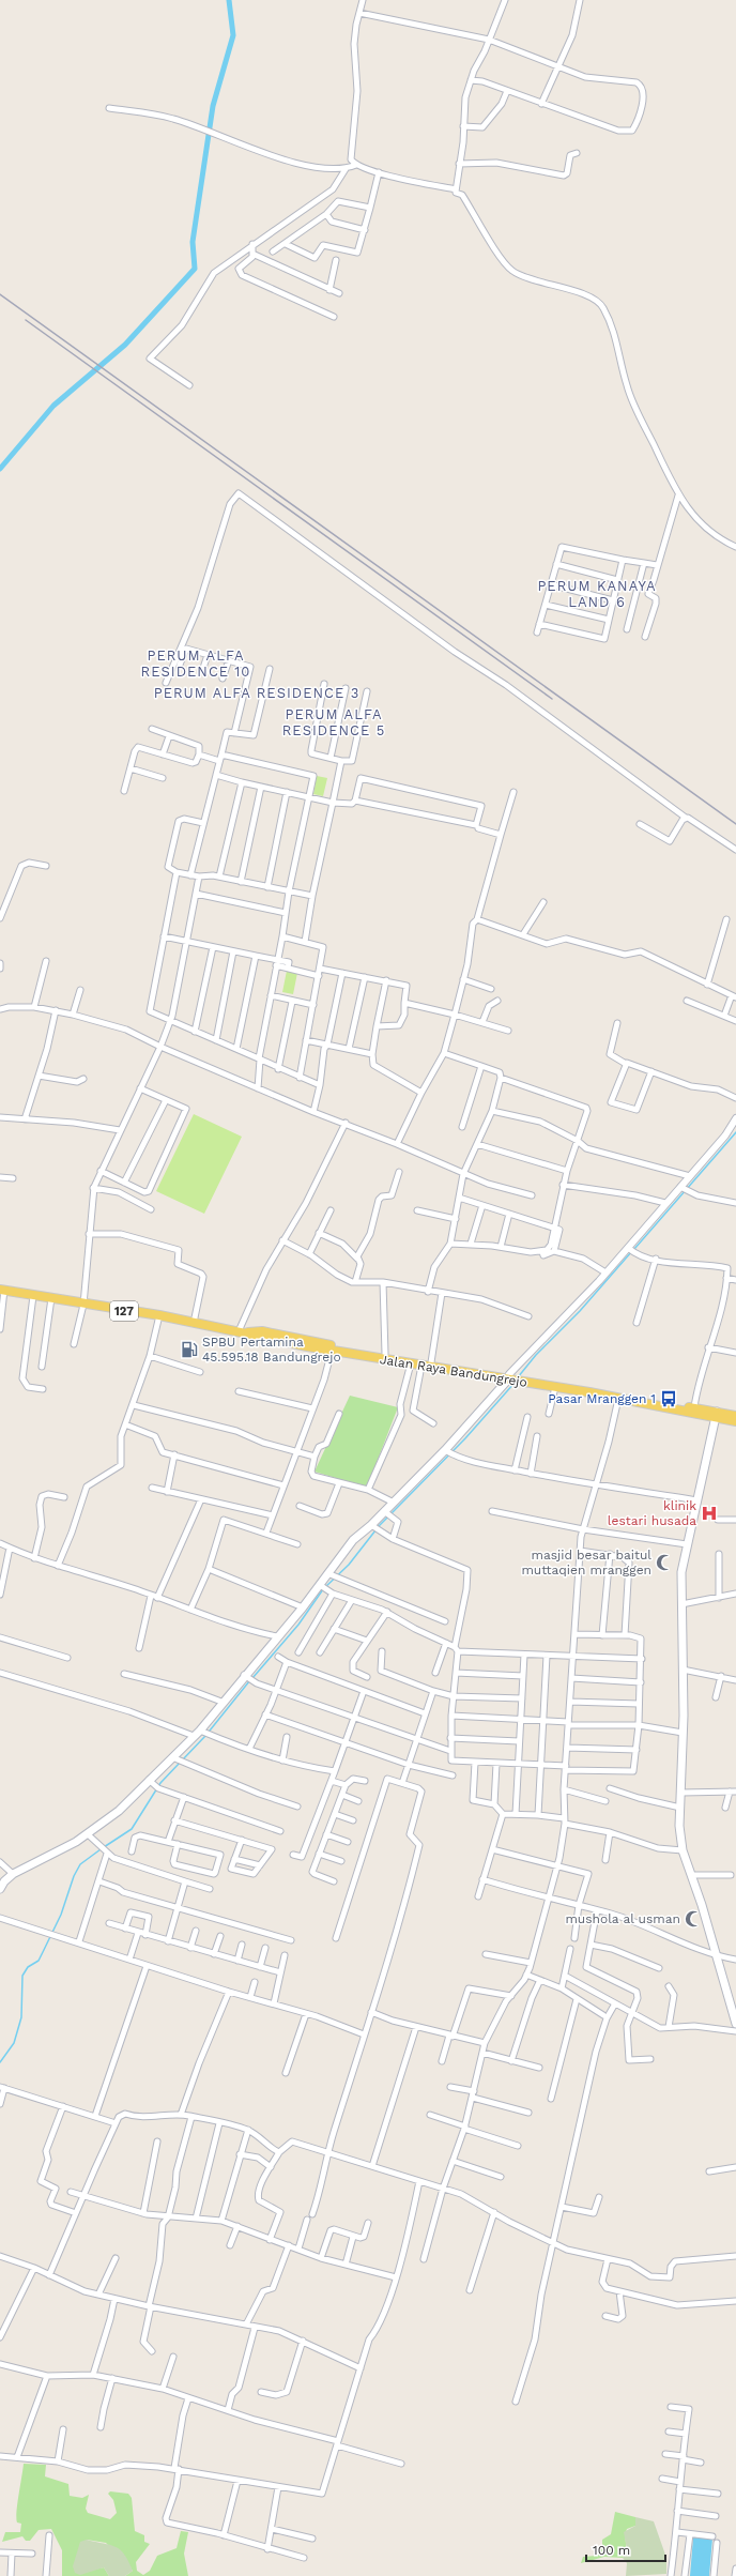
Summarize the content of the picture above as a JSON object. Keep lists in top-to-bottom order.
{
  "streets": {
    "main road": ["127", "Jalan Raya Bandungrejo"]
  },
  "districts": [
    "PERUM KANAYA LAND 6",
    "PERUM ALFA RESIDENCE 10",
    "PERUM ALFA RESIDENCE 3",
    "PERUM ALFA RESIDENCE 5"
  ],
  "places": {
    "fuel station": ["SPBU Pertamina 45.595.18 Bandungrejo"],
    "bus stop": ["Pasar Mranggen 1"],
    "hospital": ["klinik lestari husada"],
    "mosque": ["masjid besar baitul muttaqien mranggen", "mushola al usman"]
  },
  "scale_bar": "100 m"
}
